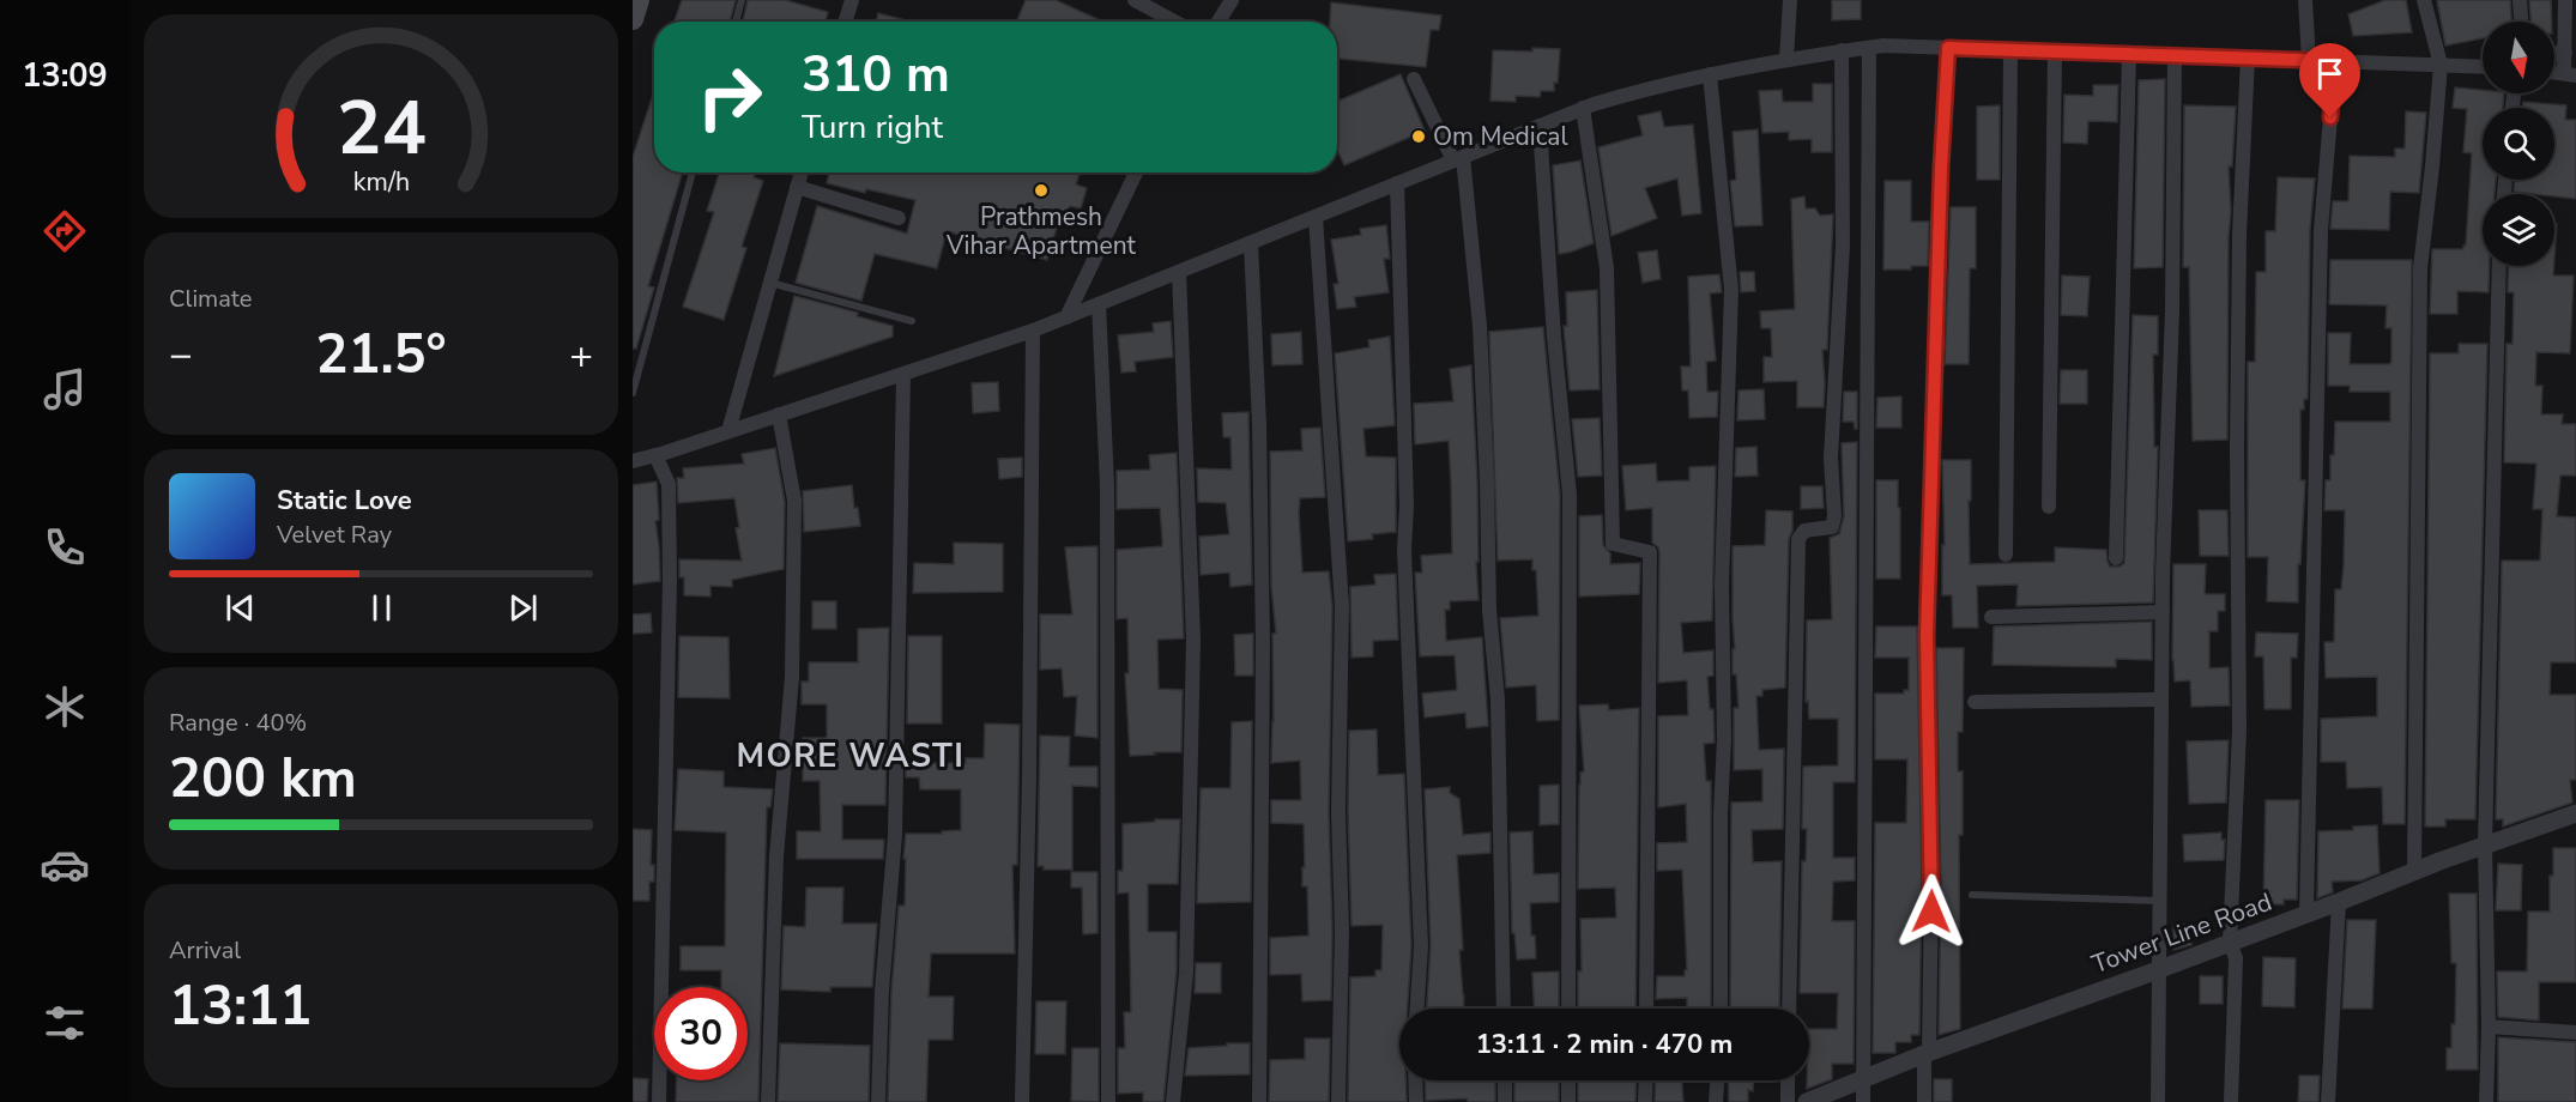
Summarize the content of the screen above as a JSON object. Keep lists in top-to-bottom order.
{
  "streets": {
    "street": ["Tower Line Road"]
  },
  "districts": ["MORE WASTI"],
  "places": ["Om Medical", "Prathmesh Vihar Apartment"],
  "north": "bottom",
  "page": {
    "tabs": "13:09",
    "turn": ["310 m", "Turn right"],
    "tile": [
      "Climate",
      ["Range · 40%", "200 km"],
      ["Arrival", "13:11"]
    ],
    "heat": ["−", "21.5°", "+"],
    "song": ["Static Love", "Velvet Ray"],
    "limit": "30",
    "trip": "13:11 · 2 min · 470 m",
    "gauge": ["24", "km/h"]
  }
}
